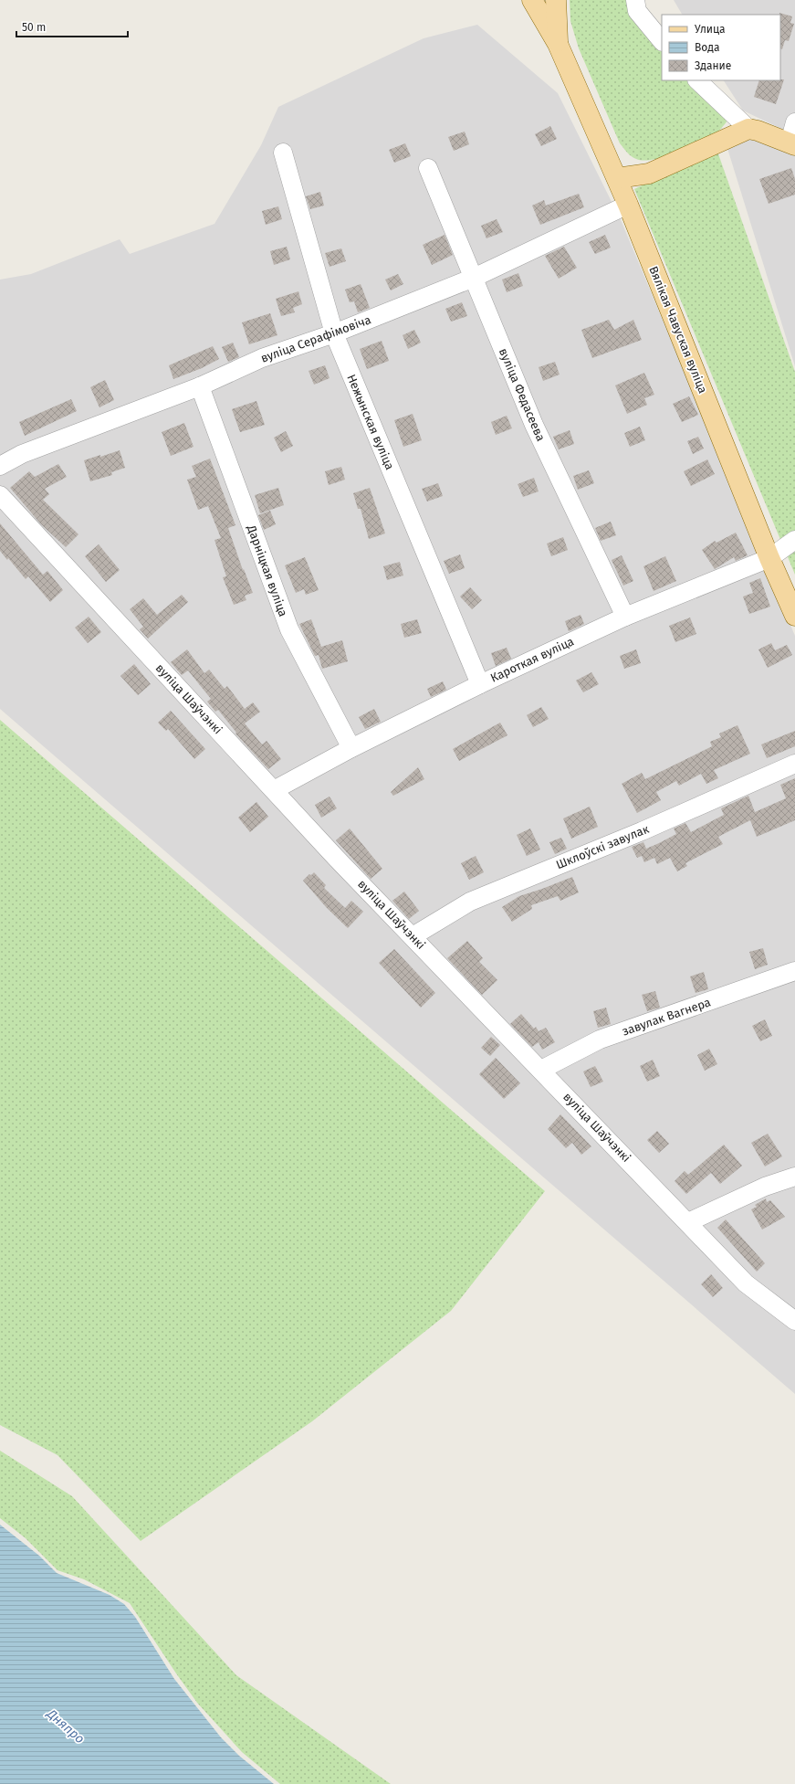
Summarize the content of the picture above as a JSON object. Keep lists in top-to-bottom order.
{
  "streets": {
    "main road": ["Вялікая Чавуская вуліца"],
    "street": [
      "вуліца Серафімовіча",
      "вуліца Федасеева",
      "Нежынская вуліца",
      "Дарніцкая вуліца",
      "Кароткая вуліца",
      "вуліца Шаўчэнкі",
      "Шклоўскі завулак",
      "завулак Вагнера"
    ]
  },
  "crossings": [
    ["Вялікая Чавуская вуліца", "вуліца Серафімовіча"],
    ["Вялікая Чавуская вуліца", "Кароткая вуліца"],
    ["вуліца Серафімовіча", "вуліца Федасеева"],
    ["вуліца Серафімовіча", "Нежынская вуліца"],
    ["вуліца Серафімовіча", "Дарніцкая вуліца"],
    ["вуліца Федасеева", "Кароткая вуліца"],
    ["Нежынская вуліца", "Кароткая вуліца"],
    ["Дарніцкая вуліца", "Кароткая вуліца"],
    ["Кароткая вуліца", "вуліца Шаўчэнкі"],
    ["вуліца Шаўчэнкі", "Шклоўскі завулак"],
    ["вуліца Шаўчэнкі", "завулак Вагнера"]
  ],
  "water": ["Дняпро"],
  "legend": ["Улица", "Вода", "Здание"],
  "scale_bar": "50 m"
}
